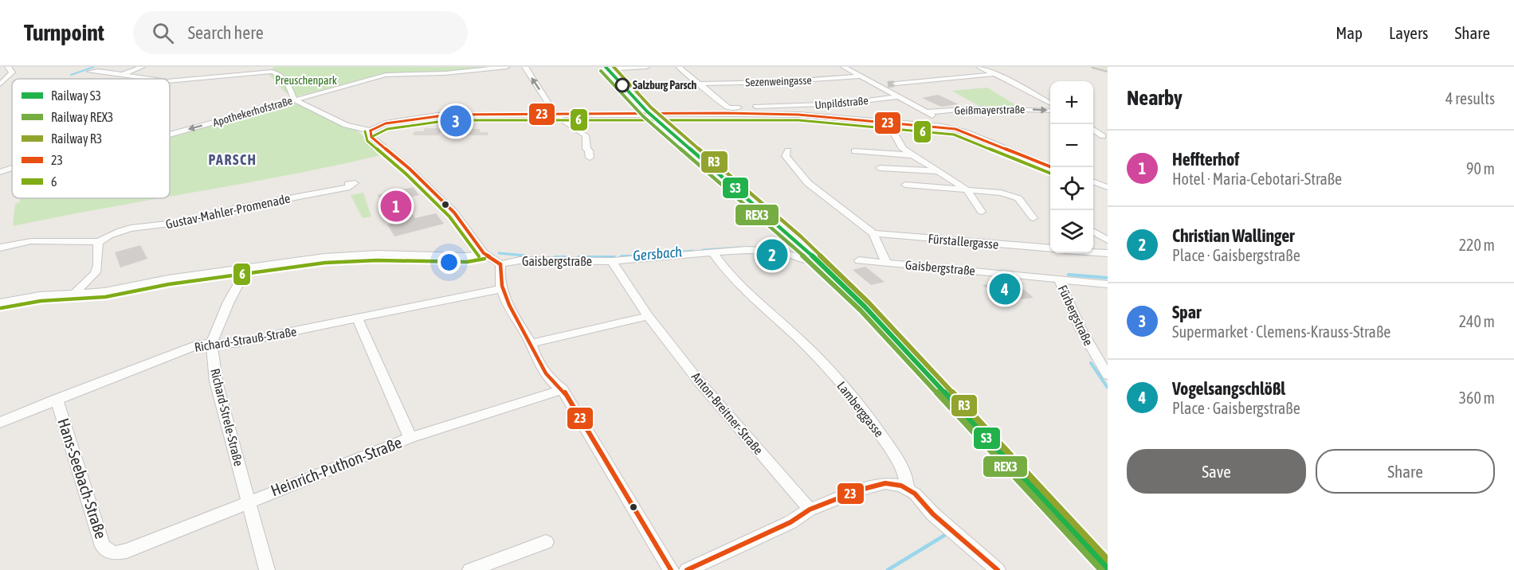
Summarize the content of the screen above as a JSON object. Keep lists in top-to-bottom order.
{
  "streets": {
    "street": [
      "Sezenweingasse",
      "Unpildstraße",
      "Geißmayerstraße",
      "Apothekerhofstraße",
      "Gustav-Mahler-Promenade",
      "Fürstallergasse",
      "Gaisbergstraße",
      "Fürbergstraße",
      "Richard-Strauß-Straße",
      "Lamberggasse",
      "Anton-Breitner-Straße",
      "Richard-Strele-Straße",
      "Heinrich-Puthon-Straße",
      "Hans-Seebach-Straße"
    ]
  },
  "crossings": [
    ["Gaisbergstraße", "Fürbergstraße"],
    ["Gaisbergstraße", "Lamberggasse"],
    ["Gaisbergstraße", "Anton-Breitner-Straße"],
    ["Richard-Strauß-Straße", "Richard-Strele-Straße"],
    ["Richard-Strauß-Straße", "Hans-Seebach-Straße"],
    ["Richard-Strele-Straße", "Heinrich-Puthon-Straße"],
    ["Heinrich-Puthon-Straße", "Hans-Seebach-Straße"]
  ],
  "districts": ["PARSCH"],
  "water": ["Gersbach"],
  "parks": ["Preuschenpark"],
  "places": ["Salzburg Parsch"],
  "lines": [
    "rail line S3",
    "rail line R3",
    "rail line REX3",
    "transit line 23",
    "transit line 6"
  ],
  "legend": [
    "Railway S3",
    "Railway REX3",
    "Railway R3",
    "23",
    "6"
  ],
  "page": {
    "header": "Turnpoint",
    "search": "Search here",
    "nav": ["Map", "Layers", "Share"],
    "heading": ["Nearby", "4 results"],
    "map_buttons": ["+", "−"],
    "pins": [
      "3",
      "1",
      "2",
      "4"
    ],
    "list": [
      {
        "mark": "1",
        "name": "Heffterhof",
        "note": "Hotel · Maria-Cebotari-Straße",
        "value": "90 m"
      },
      {
        "mark": "2",
        "name": "Christian Wallinger",
        "note": "Place · Gaisbergstraße",
        "value": "220 m"
      },
      {
        "mark": "3",
        "name": "Spar",
        "note": "Supermarket · Clemens-Krauss-Straße",
        "value": "240 m"
      },
      {
        "mark": "4",
        "name": "Vogelsangschlößl",
        "note": "Place · Gaisbergstraße",
        "value": "360 m"
      }
    ],
    "buttons": ["Save", "Share"]
  }
}
